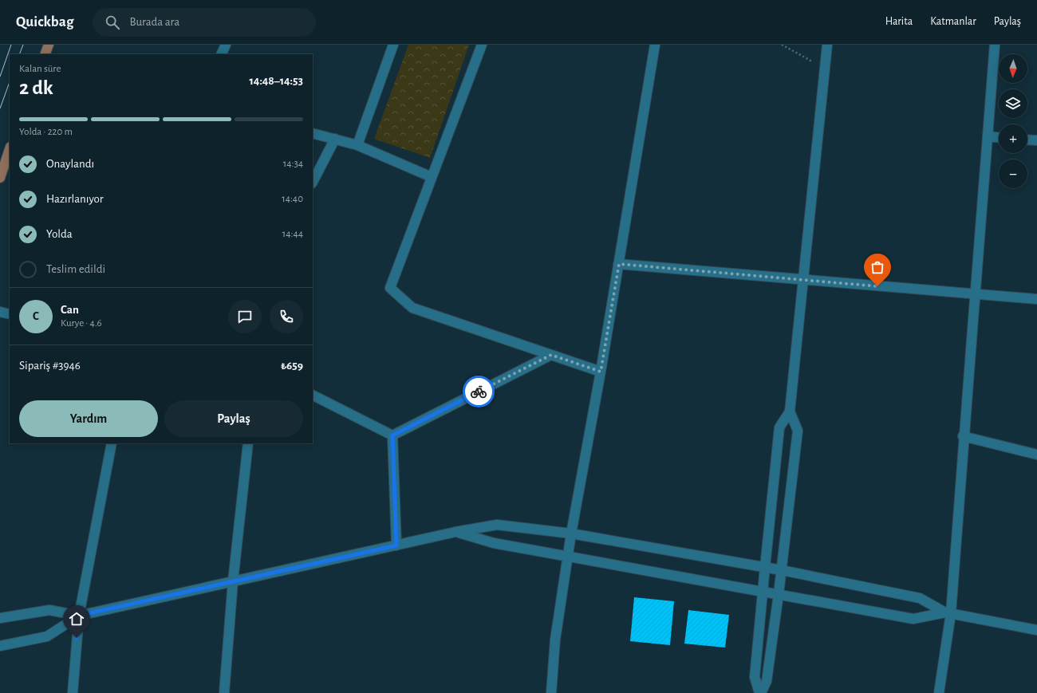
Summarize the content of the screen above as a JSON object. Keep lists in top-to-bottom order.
{
  "north": "bottom",
  "page": {
    "header": "Quickbag",
    "search": "Burada ara",
    "nav": ["Harita", "Katmanlar", "Paylaş"],
    "map_buttons": ["+", "−"],
    "heading": ["2 dk", "Kalan süre", "14:48–14:53"],
    "panel": [
      "Can",
      "Kurye · 4.6",
      "Sipariş #3946",
      "₺659"
    ],
    "bar": "Yolda · 220 m",
    "list": [
      ["Onaylandı", "14:34"],
      ["Hazırlanıyor", "14:40"],
      ["Yolda", "14:44"],
      "Teslim edildi"
    ],
    "round": "C",
    "buttons": ["Yardım", "Paylaş"]
  }
}
